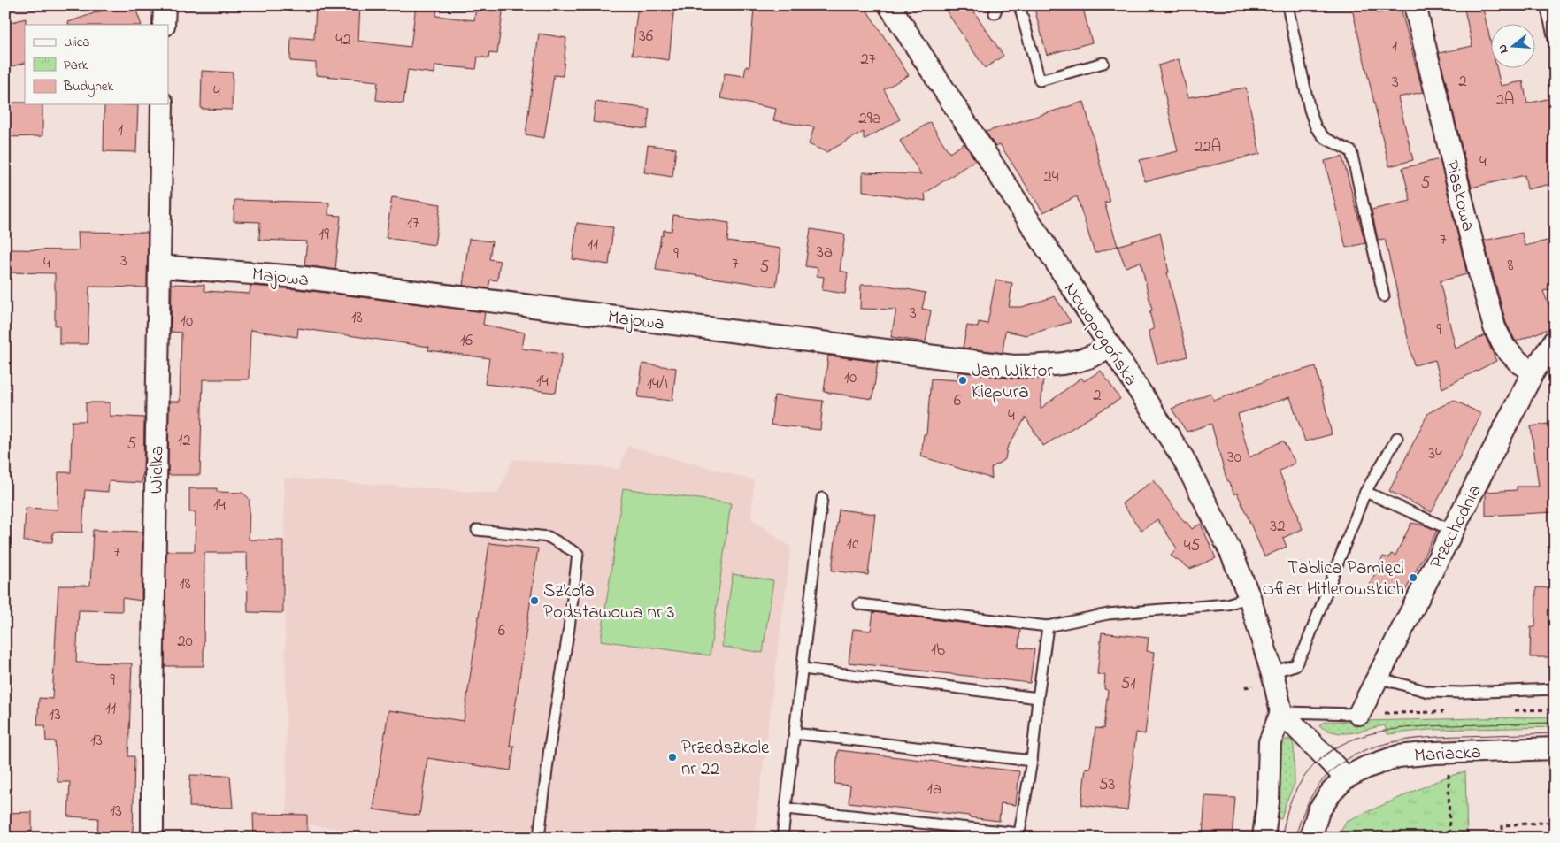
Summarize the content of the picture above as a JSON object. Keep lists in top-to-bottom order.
{
  "streets": {
    "street": [
      "Piaskowa",
      "Majowa",
      "Nowopogońska",
      "Wielka",
      "Przechodnia",
      "Mariacka"
    ]
  },
  "crossings": [
    ["Piaskowa", "Przechodnia"],
    ["Majowa", "Nowopogońska"],
    ["Majowa", "Wielka"]
  ],
  "places": [
    "Jan Wiktor Kiepura",
    "Tablica Pamięci Ofiar Hitlerowskich",
    "Szkoła Podstawowa nr 3",
    "Przedszkole nr 22"
  ],
  "house_numbers": [
    "36",
    "42",
    "1",
    "27",
    "2",
    "3",
    "4",
    "2A",
    "29a",
    "1",
    "22A",
    "4",
    "24",
    "5",
    "17",
    "19",
    "7",
    "11",
    "3a",
    "9",
    "3",
    "4",
    "7",
    "8",
    "5",
    "3",
    "18",
    "10",
    "9",
    "16",
    "10",
    "14",
    "14/I",
    "2",
    "6",
    "4",
    "12",
    "5",
    "34",
    "30",
    "14",
    "32",
    "1c",
    "45",
    "7",
    "18",
    "6",
    "20",
    "1b",
    "9",
    "51",
    "11",
    "13",
    "13",
    "53",
    "1a",
    "13"
  ],
  "legend": ["Ulica", "Park", "Budynek"],
  "north": "left"
}
